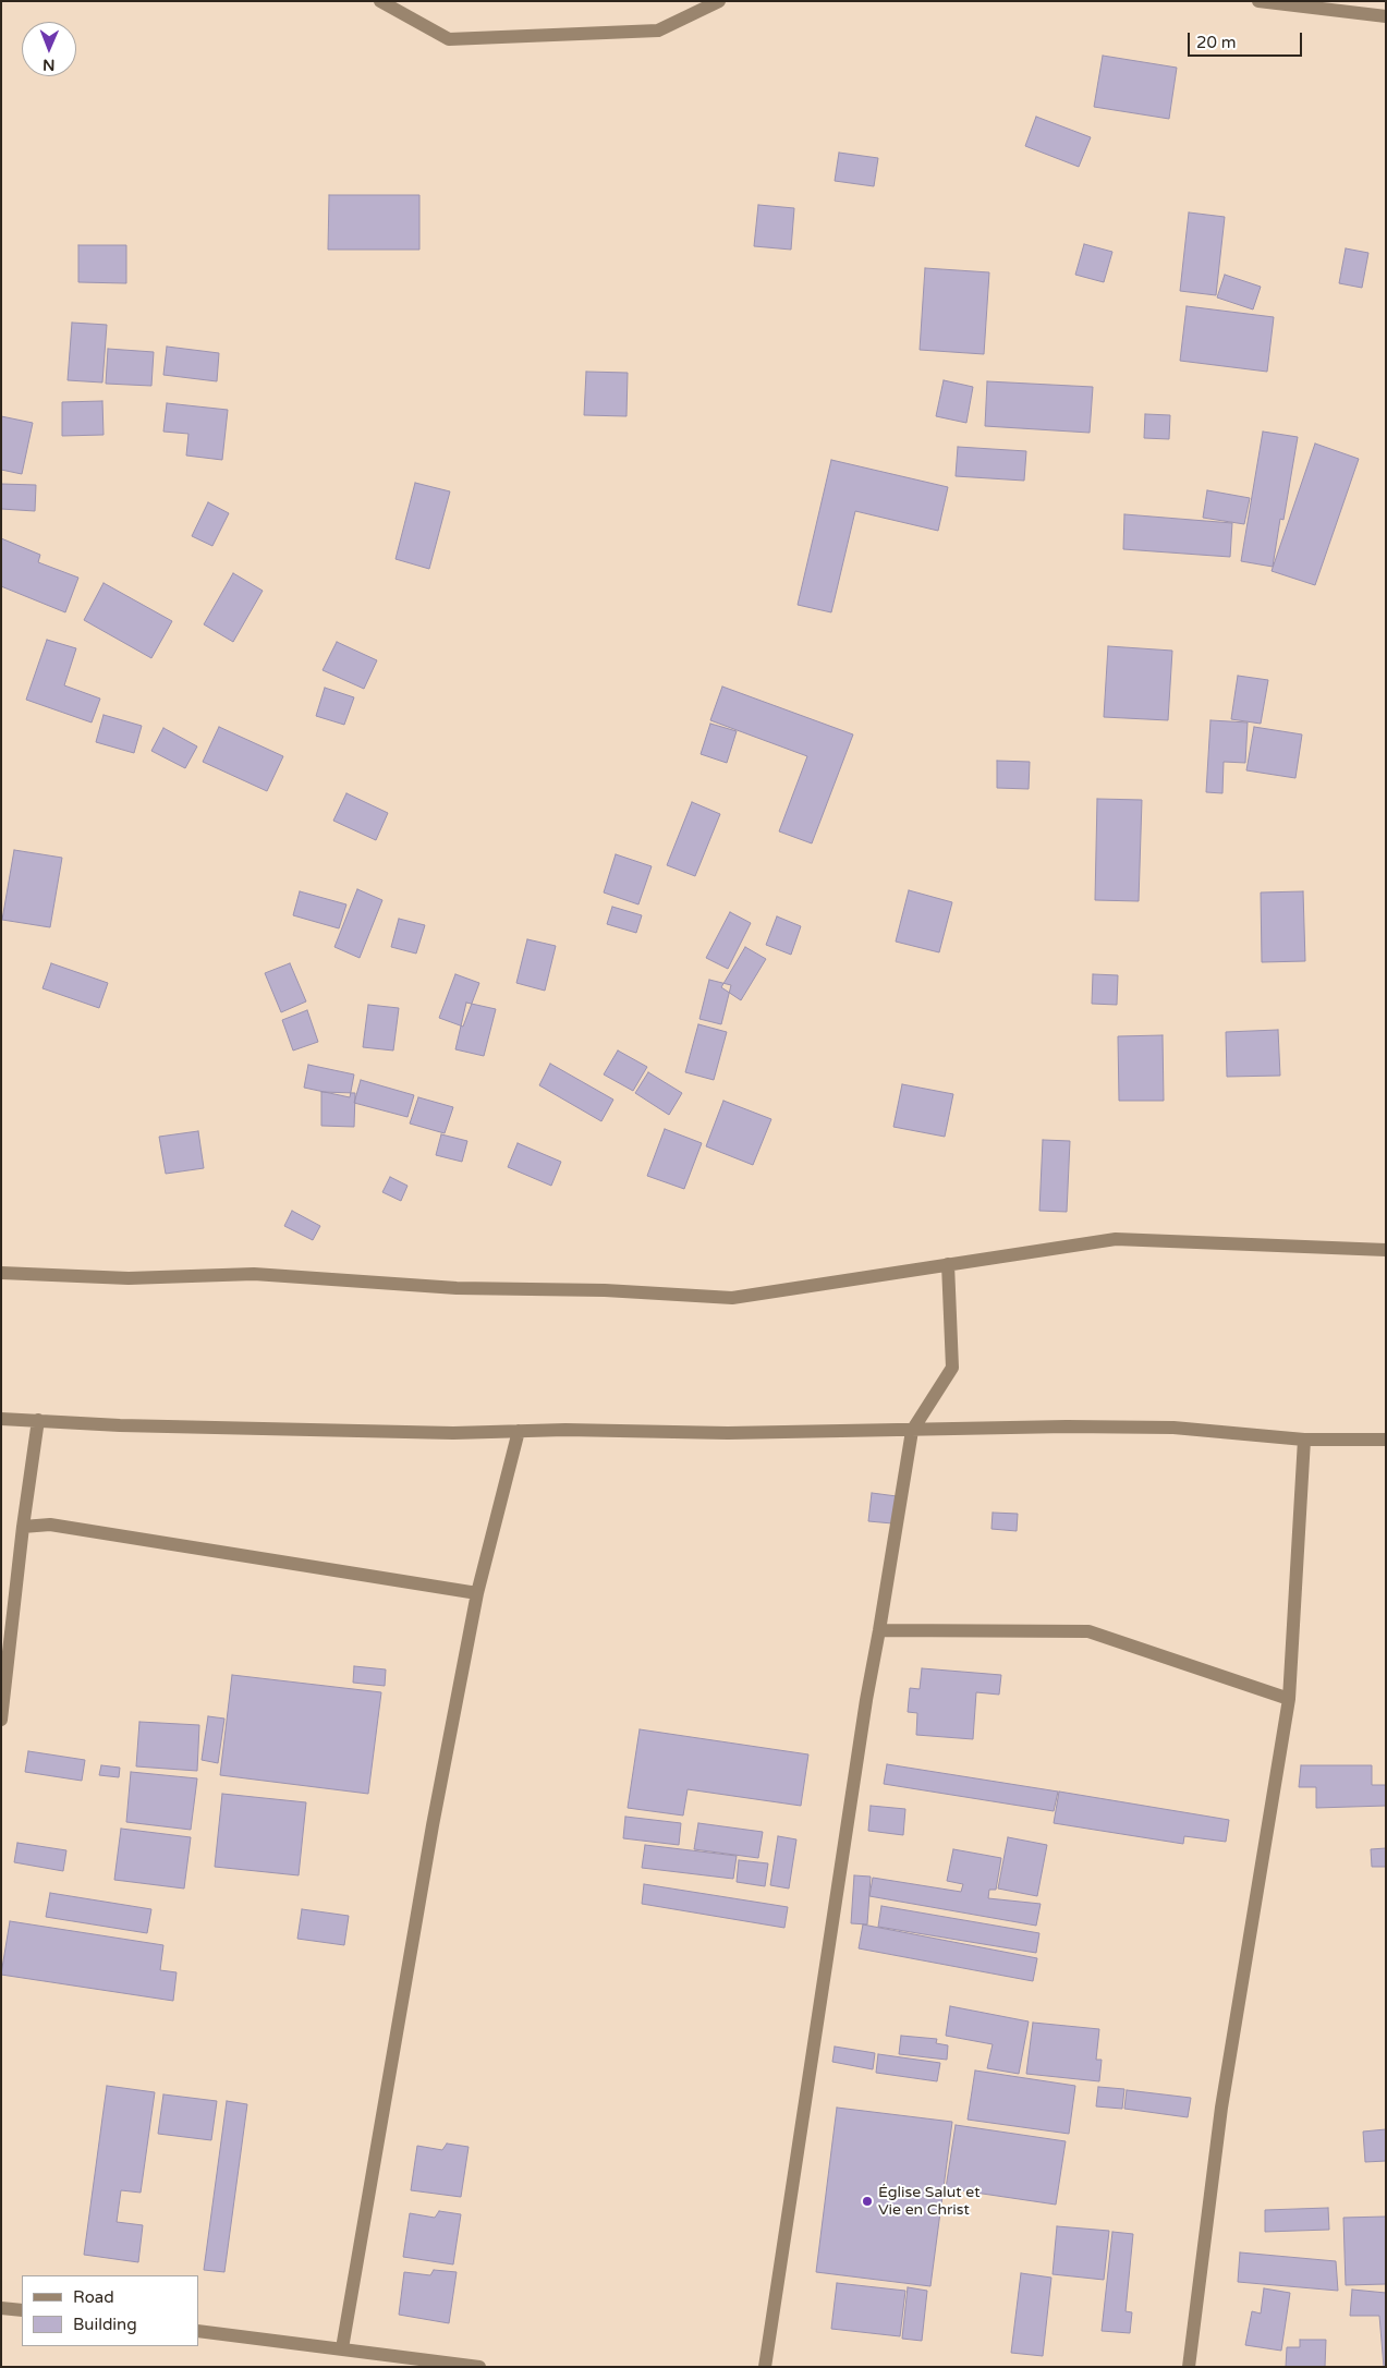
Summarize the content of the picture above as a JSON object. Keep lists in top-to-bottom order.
{
  "places": ["Église Salut et Vie en Christ"],
  "legend": ["Road", "Building"],
  "scale_bar": "20 m",
  "north": "bottom"
}
